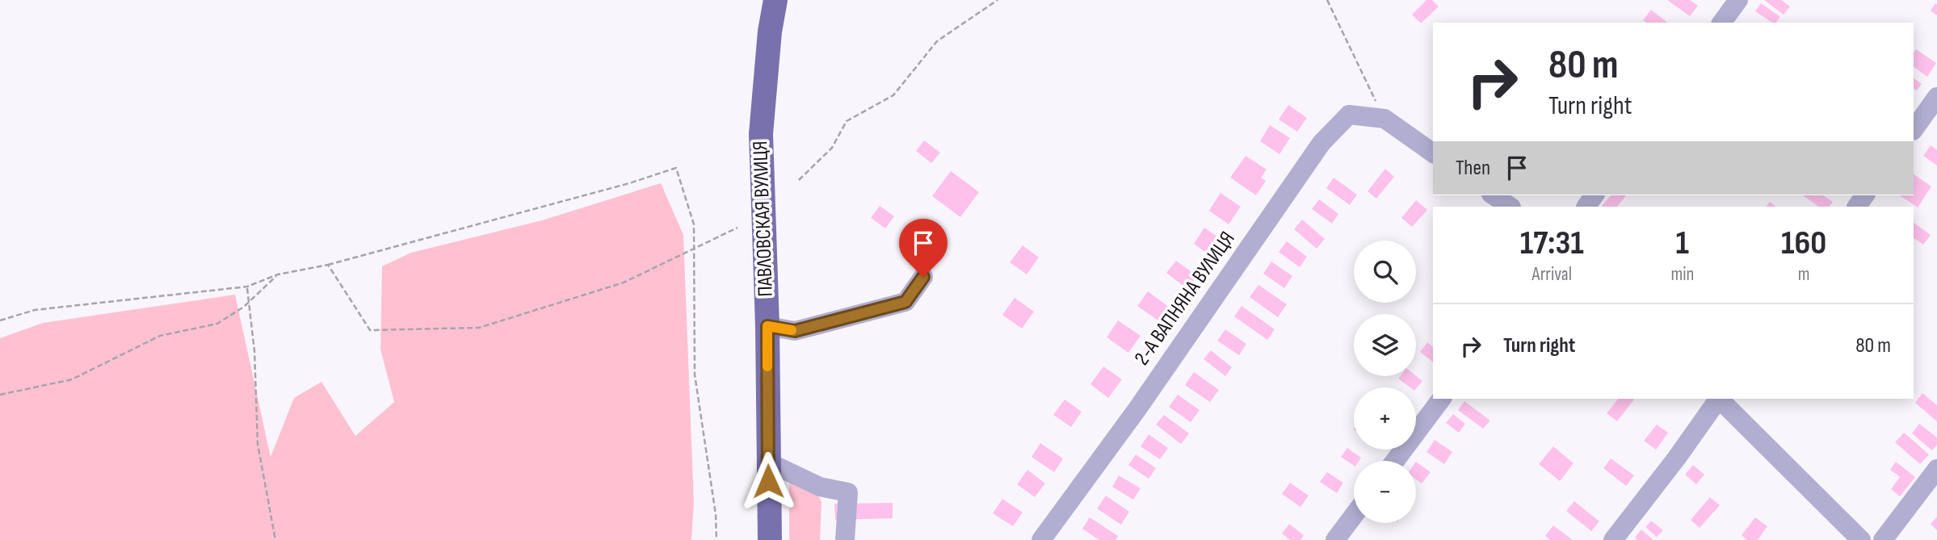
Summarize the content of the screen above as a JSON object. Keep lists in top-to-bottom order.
{
  "streets": {
    "main road": ["ПАВЛОВСКАЯ ВУЛИЦЯ"],
    "street": ["2-А ВАПНЯНА ВУЛИЦЯ"]
  },
  "page": {
    "turn": ["80 m", "Turn right"],
    "then": "Then",
    "eta": [
      "17:31",
      "Arrival",
      "1",
      "min",
      "160",
      "m"
    ],
    "map_buttons": ["+", "−"],
    "list": [
      {
        "name": "Turn right",
        "value": "80 m"
      }
    ]
  }
}
